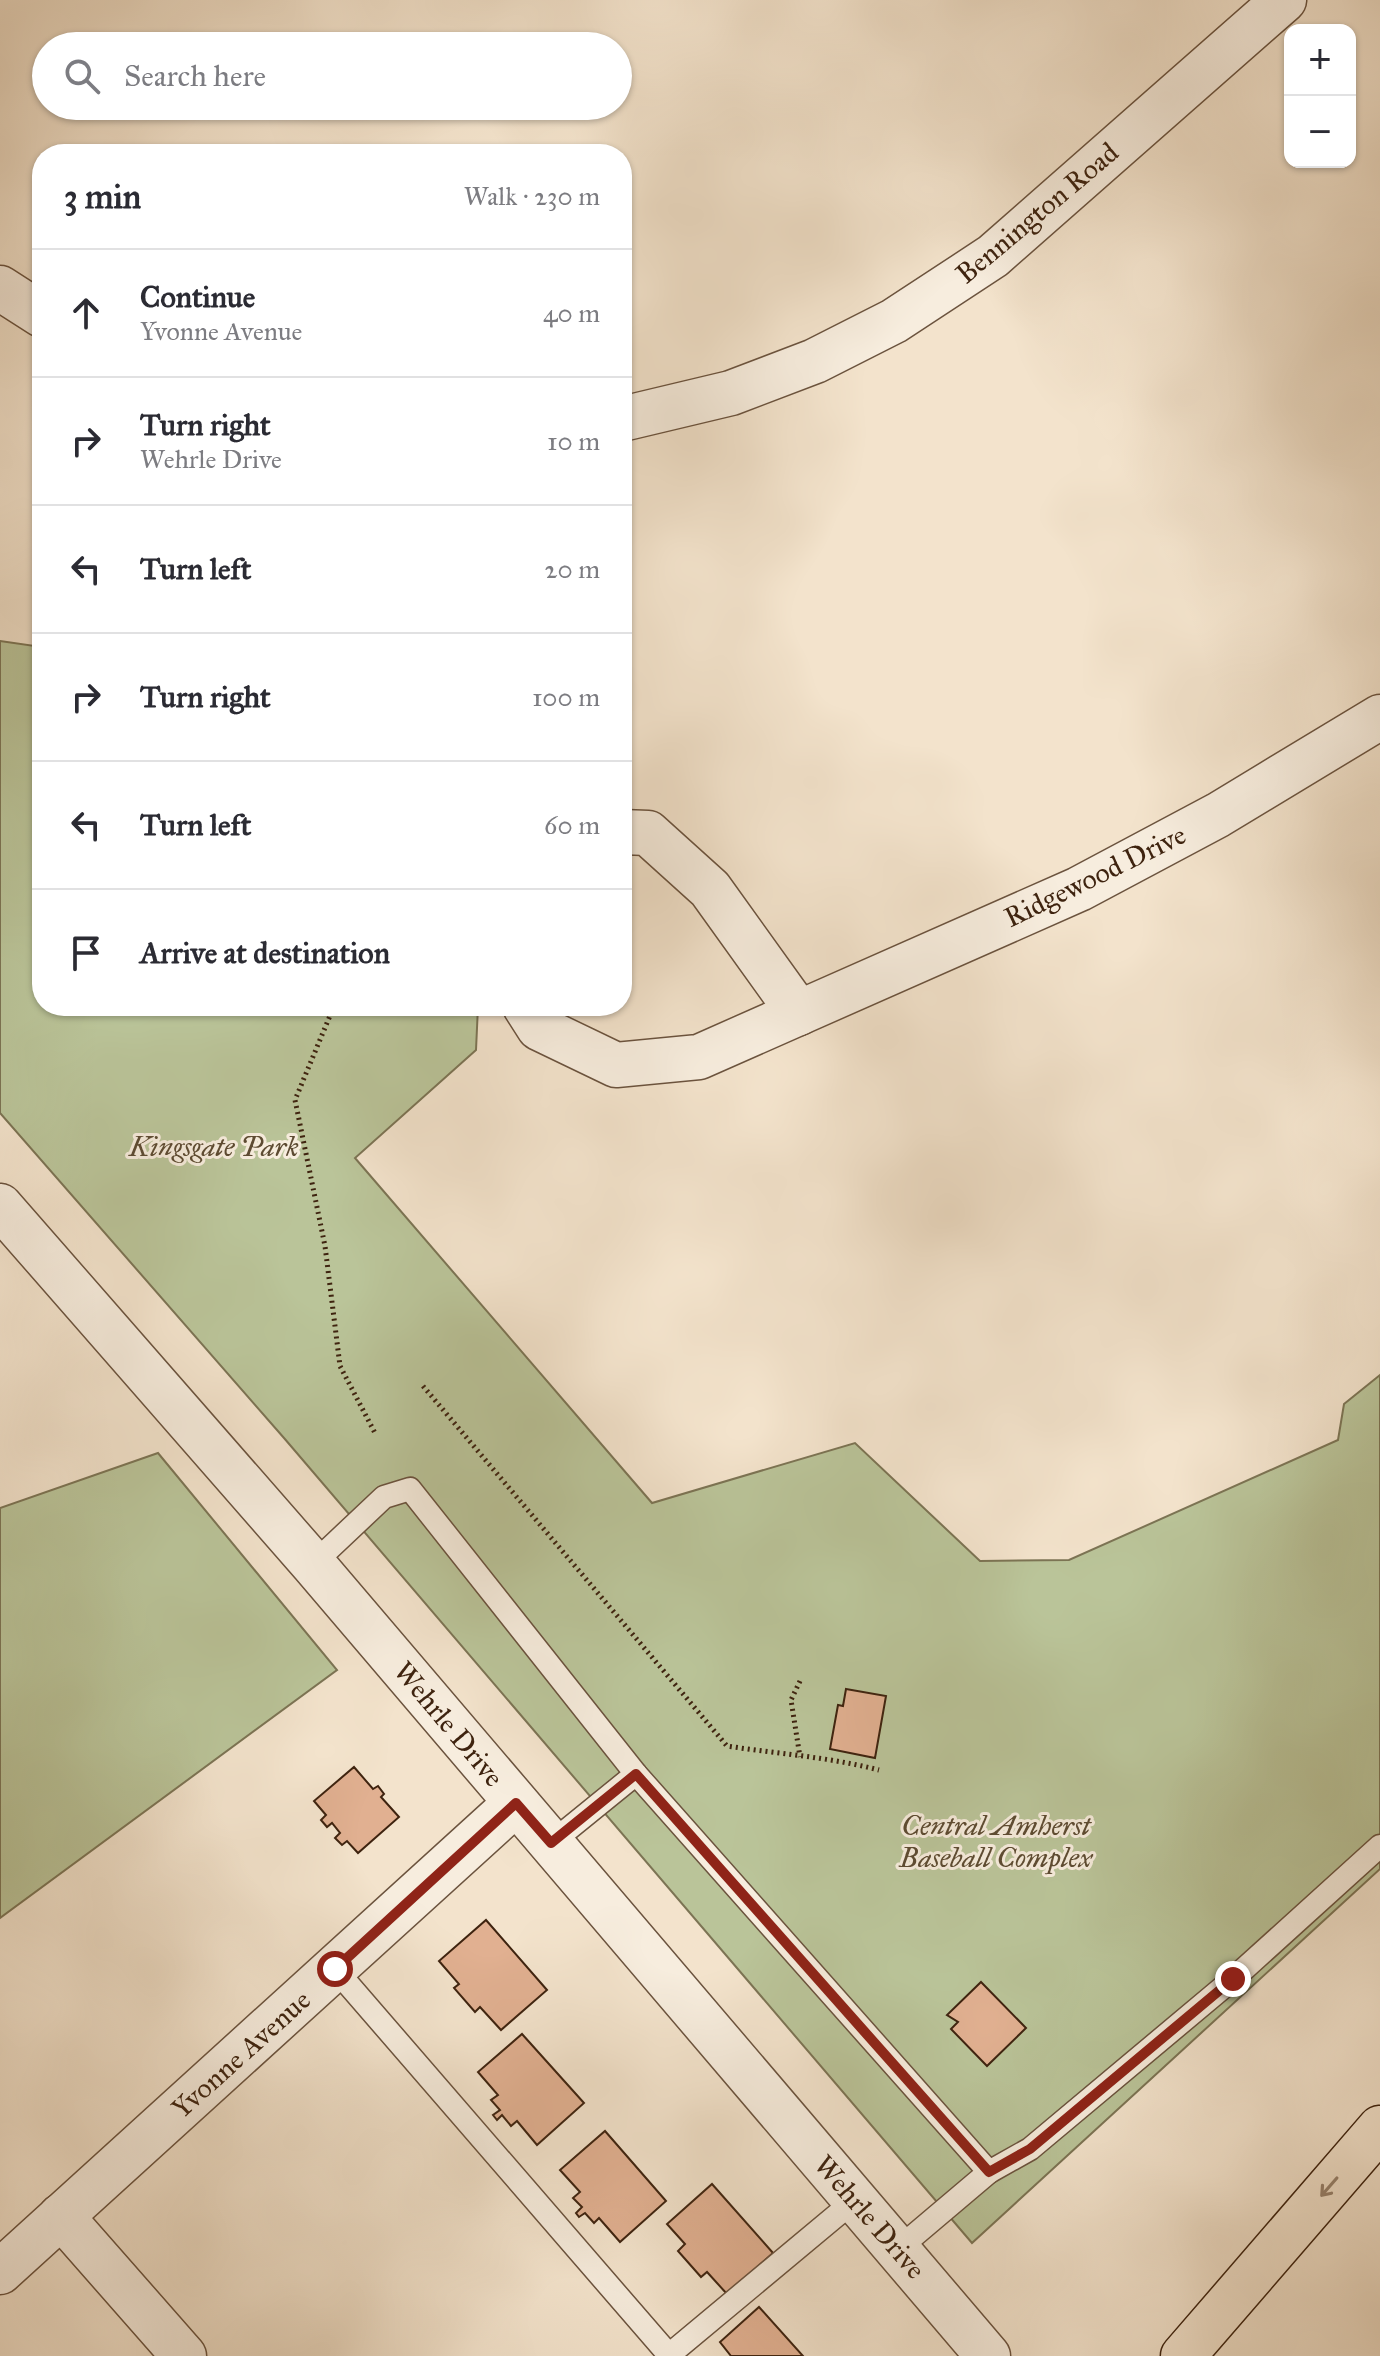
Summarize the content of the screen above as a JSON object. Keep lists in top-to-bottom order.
{
  "streets": {
    "street": [
      "Bennington Road",
      "Ridgewood Drive",
      "Wehrle Drive",
      "Yvonne Avenue"
    ]
  },
  "crossings": [
    ["Wehrle Drive", "Yvonne Avenue"]
  ],
  "parks": ["Kingsgate Park", "Central Amherst Baseball Complex"],
  "page": {
    "map_buttons": ["+", "−"],
    "search": "Search here",
    "heading": ["3 min", "Walk · 230 m"],
    "list": [
      ["Continue", "Yvonne Avenue", "40 m"],
      ["Turn right", "Wehrle Drive", "10 m"],
      ["Turn left", "20 m"],
      ["Turn right", "100 m"],
      ["Turn left", "60 m"],
      "Arrive at destination"
    ]
  }
}
